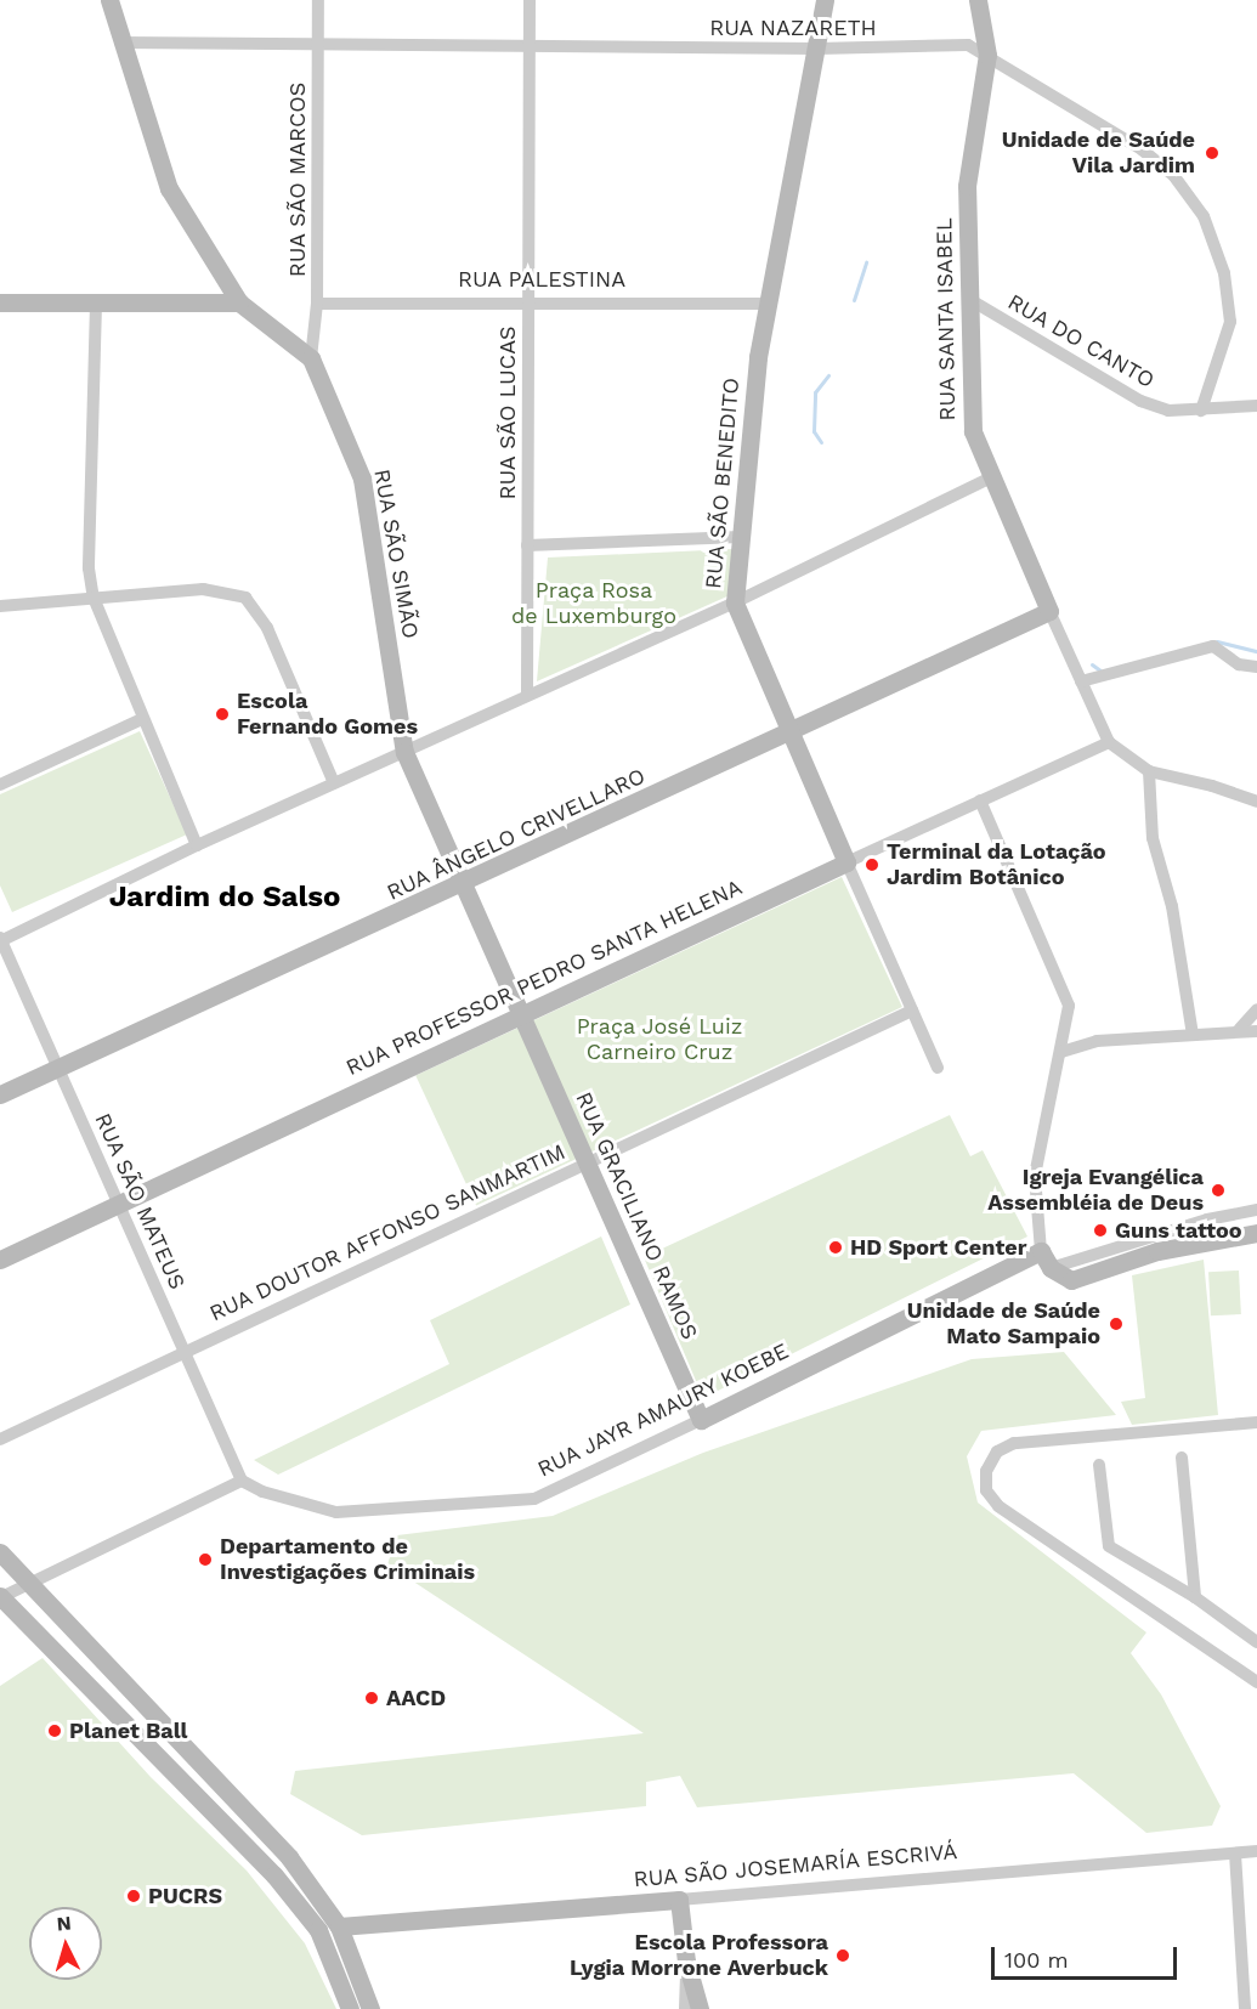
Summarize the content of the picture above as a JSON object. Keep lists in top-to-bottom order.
{
  "streets": {
    "street": [
      "RUA NAZARETH",
      "RUA SÃO MARCOS",
      "RUA PALESTINA",
      "RUA SANTA ISABEL",
      "RUA DO CANTO",
      "RUA SÃO LUCAS",
      "RUA SÃO BENEDITO",
      "RUA SÃO SIMÃO",
      "RUA ÂNGELO CRIVELLARO",
      "RUA PROFESSOR PEDRO SANTA HELENA",
      "RUA SÃO MATEUS",
      "RUA GRACILIANO RAMOS",
      "RUA DOUTOR AFFONSO SANMARTIM",
      "RUA JAYR AMAURY KOEBE",
      "RUA SÃO JOSEMARÍA ESCRIVÁ"
    ]
  },
  "crossings": [
    ["RUA NAZARETH", "RUA SÃO MARCOS"],
    ["RUA NAZARETH", "RUA SANTA ISABEL"],
    ["RUA NAZARETH", "RUA DO CANTO"],
    ["RUA NAZARETH", "RUA SÃO LUCAS"],
    ["RUA NAZARETH", "RUA SÃO BENEDITO"],
    ["RUA NAZARETH", "RUA SÃO SIMÃO"],
    ["RUA SÃO MARCOS", "RUA PALESTINA"],
    ["RUA SÃO MARCOS", "RUA SÃO SIMÃO"],
    ["RUA PALESTINA", "RUA SÃO LUCAS"],
    ["RUA PALESTINA", "RUA SÃO BENEDITO"],
    ["RUA SANTA ISABEL", "RUA DO CANTO"],
    ["RUA SANTA ISABEL", "RUA ÂNGELO CRIVELLARO"],
    ["RUA SANTA ISABEL", "RUA PROFESSOR PEDRO SANTA HELENA"],
    ["RUA SÃO BENEDITO", "RUA ÂNGELO CRIVELLARO"],
    ["RUA SÃO BENEDITO", "RUA PROFESSOR PEDRO SANTA HELENA"],
    ["RUA SÃO BENEDITO", "RUA DOUTOR AFFONSO SANMARTIM"],
    ["RUA SÃO SIMÃO", "RUA GRACILIANO RAMOS"],
    ["RUA ÂNGELO CRIVELLARO", "RUA SÃO MATEUS"],
    ["RUA ÂNGELO CRIVELLARO", "RUA GRACILIANO RAMOS"],
    ["RUA PROFESSOR PEDRO SANTA HELENA", "RUA SÃO MATEUS"],
    ["RUA PROFESSOR PEDRO SANTA HELENA", "RUA GRACILIANO RAMOS"],
    ["RUA SÃO MATEUS", "RUA DOUTOR AFFONSO SANMARTIM"],
    ["RUA SÃO MATEUS", "RUA JAYR AMAURY KOEBE"],
    ["RUA GRACILIANO RAMOS", "RUA DOUTOR AFFONSO SANMARTIM"],
    ["RUA GRACILIANO RAMOS", "RUA JAYR AMAURY KOEBE"]
  ],
  "districts": ["Jardim do Salso"],
  "parks": ["Praça Rosa de Luxemburgo", "Praça José Luiz Carneiro Cruz"],
  "places": [
    "Unidade de Saúde Vila Jardim",
    "Escola Fernando Gomes",
    "Terminal da Lotação Jardim Botânico",
    "Igreja Evangélica Assembléia de Deus",
    "Guns tattoo",
    "HD Sport Center",
    "Unidade de Saúde Mato Sampaio",
    "Departamento de Investigações Criminais",
    "AACD",
    "Planet Ball",
    "PUCRS",
    "Escola Professora Lygia Morrone Averbuck"
  ],
  "scale_bar": "100 m",
  "north": "top"
}
